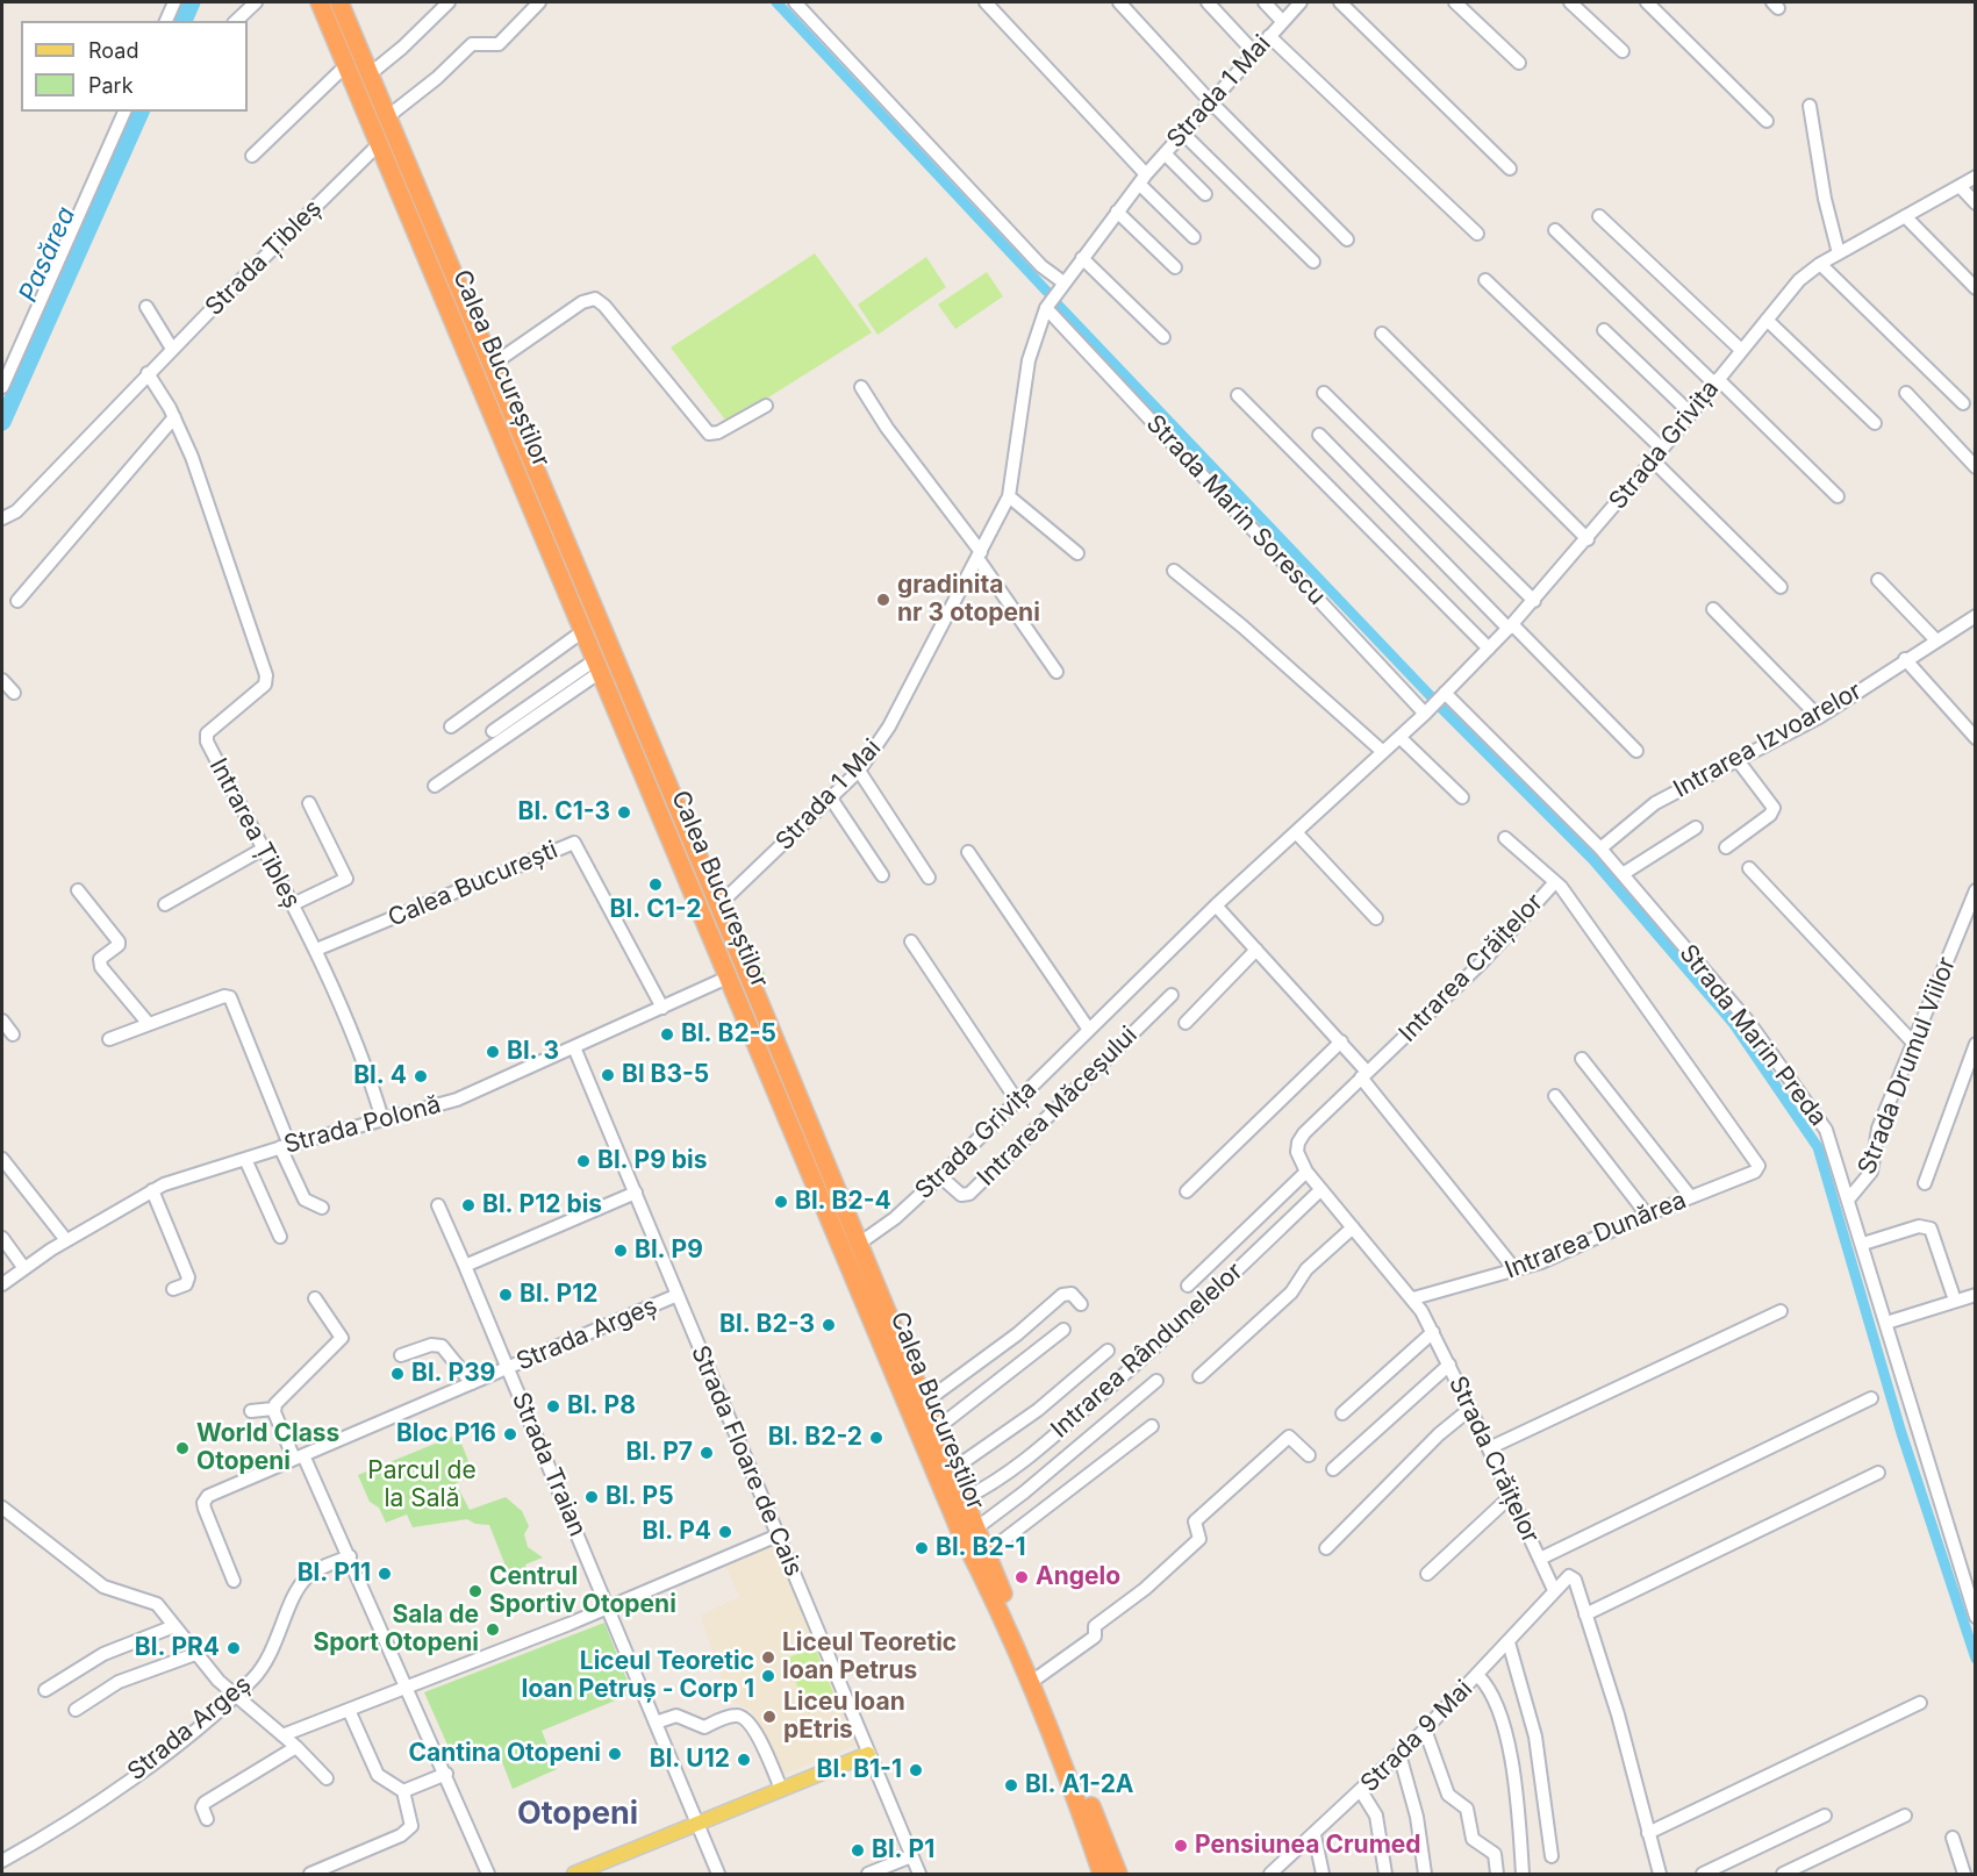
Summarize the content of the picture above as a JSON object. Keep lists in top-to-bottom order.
{
  "streets": {
    "highway": ["Calea Bucureștilor"],
    "street": [
      "Strada 1 Mai",
      "Strada Țibleș",
      "Strada Grivița",
      "Strada Marin Sorescu",
      "Intrarea Izvoarelor",
      "Intrarea Țibleș",
      "Calea București",
      "Intrarea Crăițelor",
      "Strada Marin Preda",
      "Strada Drumul Viilor",
      "Intrarea Măceșului",
      "Strada Polonă",
      "Intrarea Dunărea",
      "Strada Argeș",
      "Intrarea Rândunelelor",
      "Strada Crăițelor",
      "Strada Floare de Cais",
      "Strada Traian",
      "Strada 9 Mai"
    ]
  },
  "crossings": [
    ["Strada 1 Mai", "Calea Bucureștilor"],
    ["Strada 1 Mai", "Strada Marin Sorescu"],
    ["Strada Țibleș", "Calea Bucureștilor"],
    ["Strada Țibleș", "Intrarea Țibleș"],
    ["Calea Bucureștilor", "Strada Grivița"],
    ["Calea Bucureștilor", "Strada Polonă"],
    ["Calea Bucureștilor", "Intrarea Rândunelelor"],
    ["Strada Grivița", "Strada Marin Sorescu"],
    ["Strada Grivița", "Strada Marin Preda"],
    ["Strada Grivița", "Intrarea Măceșului"],
    ["Intrarea Izvoarelor", "Strada Marin Preda"],
    ["Intrarea Țibleș", "Calea București"],
    ["Intrarea Țibleș", "Strada Polonă"],
    ["Calea București", "Strada Polonă"],
    ["Intrarea Crăițelor", "Intrarea Dunărea"],
    ["Intrarea Crăițelor", "Strada Crăițelor"],
    ["Strada Marin Preda", "Strada Drumul Viilor"],
    ["Strada Polonă", "Strada Floare de Cais"],
    ["Intrarea Dunărea", "Strada Crăițelor"],
    ["Strada Argeș", "Strada Floare de Cais"],
    ["Strada Argeș", "Strada Traian"],
    ["Intrarea Rândunelelor", "Strada Crăițelor"],
    ["Strada Crăițelor", "Strada 9 Mai"]
  ],
  "districts": ["Otopeni"],
  "water": ["Pasărea"],
  "parks": ["Parcul de la Sală"],
  "places": [
    "gradinita nr 3 otopeni",
    "Bl. C1-3",
    "Bl. C1-2",
    "Bl. B2-5",
    "Bl. 3",
    "Bl B3-5",
    "Bl. 4",
    "Bl. P9 bis",
    "Bl. B2-4",
    "Bl. P12 bis",
    "Bl. P9",
    "Bl. P12",
    "Bl. B2-3",
    "Bl. P39",
    "Bl. P8",
    "Bloc P16",
    "Bl. B2-2",
    "World Class Otopeni",
    "Bl. P7",
    "Bl. P5",
    "Bl. P4",
    "Bl. B2-1",
    "Bl. P11",
    "Angelo",
    "Centrul Sportiv Otopeni",
    "Sala de Sport Otopeni",
    "Bl. PR4",
    "Liceul Teoretic Ioan Petrus",
    "Liceul Teoretic Ioan Petruș - Corp 1",
    "Liceu Ioan pEtris",
    "Cantina Otopeni",
    "Bl. U12",
    "Bl. B1-1",
    "Bl. A1-2A",
    "Pensiunea Crumed",
    "Bl. P1"
  ],
  "legend": ["Road", "Park"]
}
